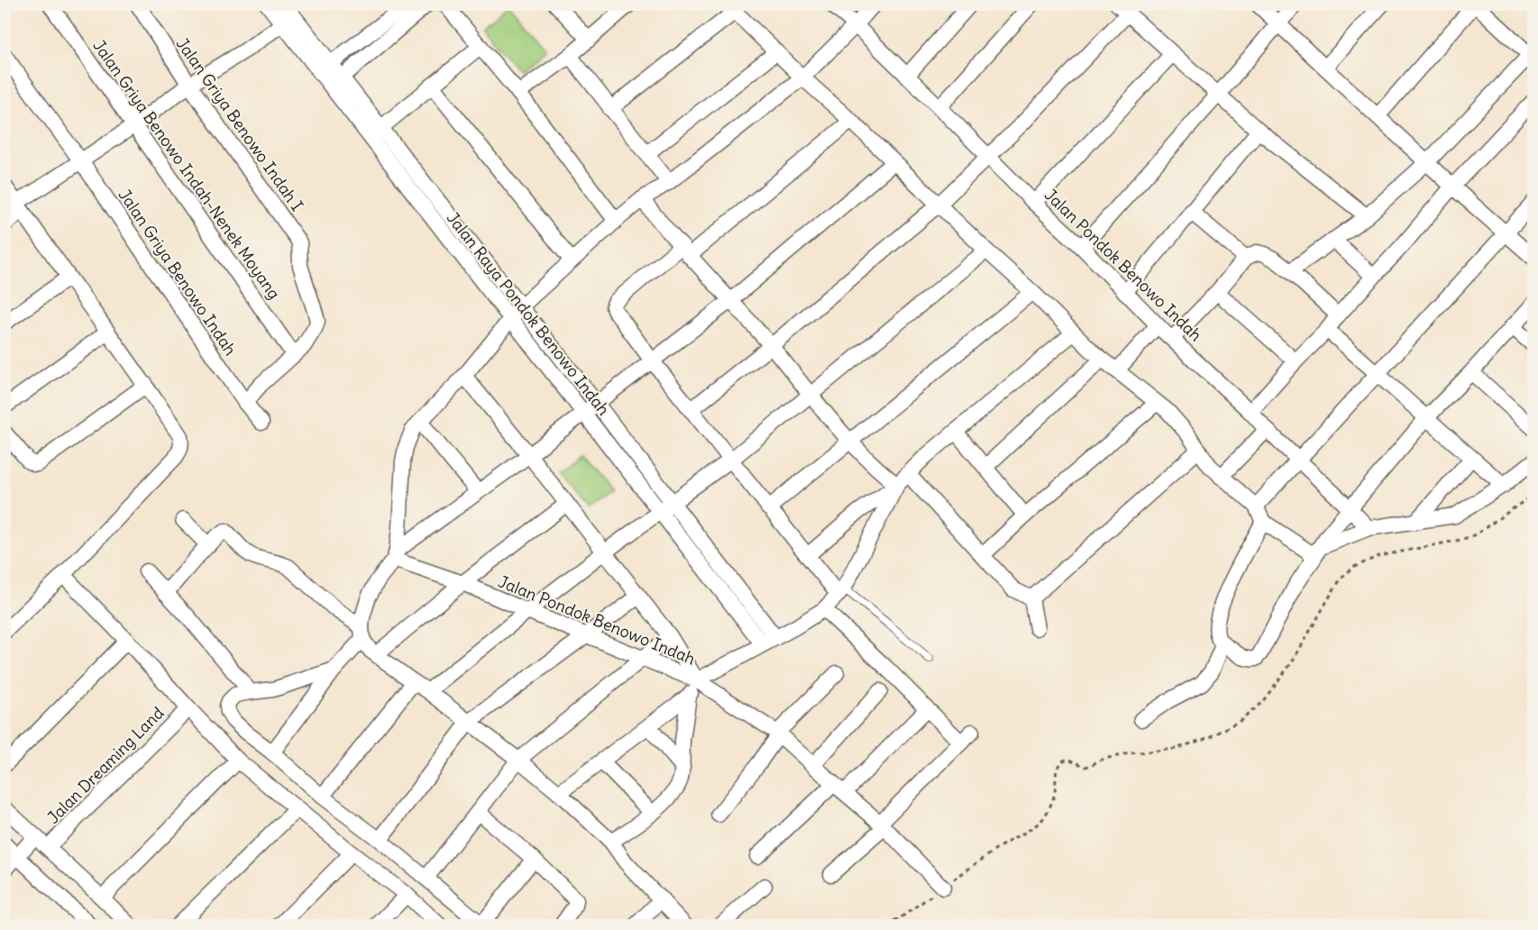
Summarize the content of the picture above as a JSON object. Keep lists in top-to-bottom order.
{
  "streets": {
    "street": [
      "Jalan Griya Benowo Indah I",
      "Jalan Griya Benowo Indah-Nenek Moyang",
      "Jalan Pondok Benowo Indah",
      "Jalan Griya Benowo Indah",
      "Jalan Raya Pondok Benowo Indah",
      "Jalan Dreaming Land"
    ]
  },
  "crossings": [
    ["Jalan Griya Benowo Indah I", "Jalan Griya Benowo Indah-Nenek Moyang"],
    ["Jalan Pondok Benowo Indah", "Jalan Raya Pondok Benowo Indah"]
  ]
}
